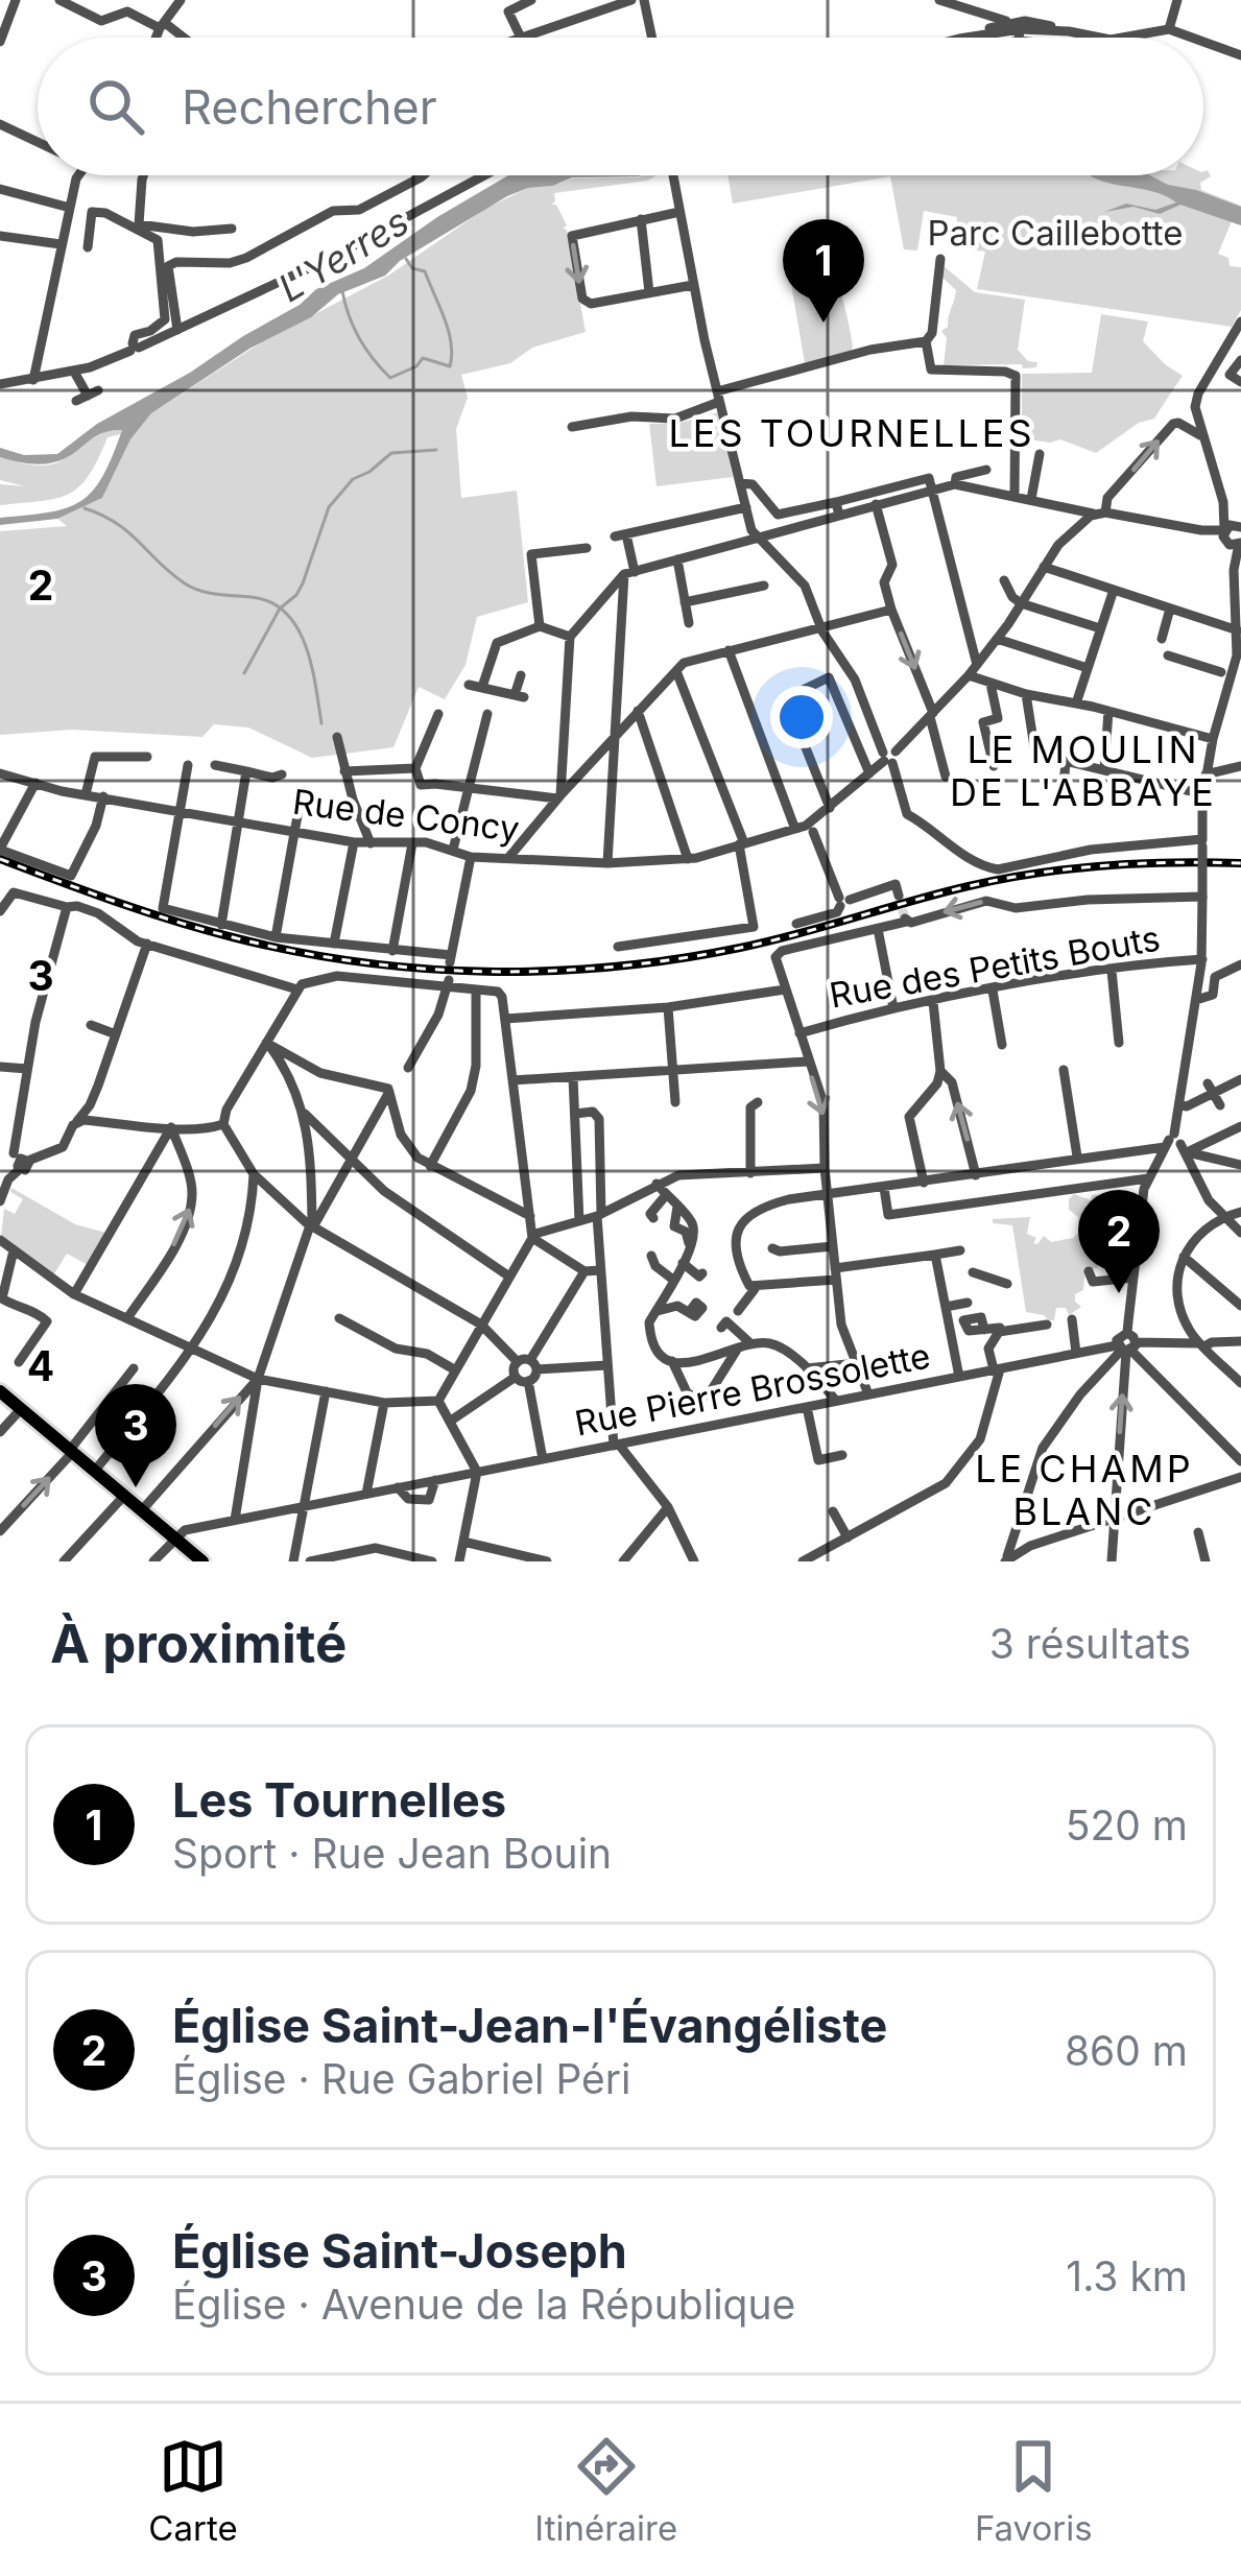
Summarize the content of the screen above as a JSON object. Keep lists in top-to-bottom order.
{
  "streets": {
    "street": ["Rue de Concy", "Rue des Petits Bouts", "Rue Pierre Brossolette"]
  },
  "districts": ["LES TOURNELLES", "LE MOULIN DE L'ABBAYE", "LE CHAMP BLANC"],
  "water": ["L'Yerres"],
  "parks": ["Parc Caillebotte"],
  "page": {
    "search": "Rechercher",
    "pins": ["1", "2", "3"],
    "heading": ["À proximité", "3 résultats"],
    "list": [
      {
        "mark": "1",
        "name": "Les Tournelles",
        "note": "Sport · Rue Jean Bouin",
        "value": "520 m"
      },
      {
        "mark": "2",
        "name": "Église Saint-Jean-l'Évangéliste",
        "note": "Église · Rue Gabriel Péri",
        "value": "860 m"
      },
      {
        "mark": "3",
        "name": "Église Saint-Joseph",
        "note": "Église · Avenue de la République",
        "value": "1.3 km"
      }
    ],
    "nav": ["Carte", "Itinéraire", "Favoris"]
  },
  "grid": {
    "rows": ["2", "3", "4"]
  }
}
